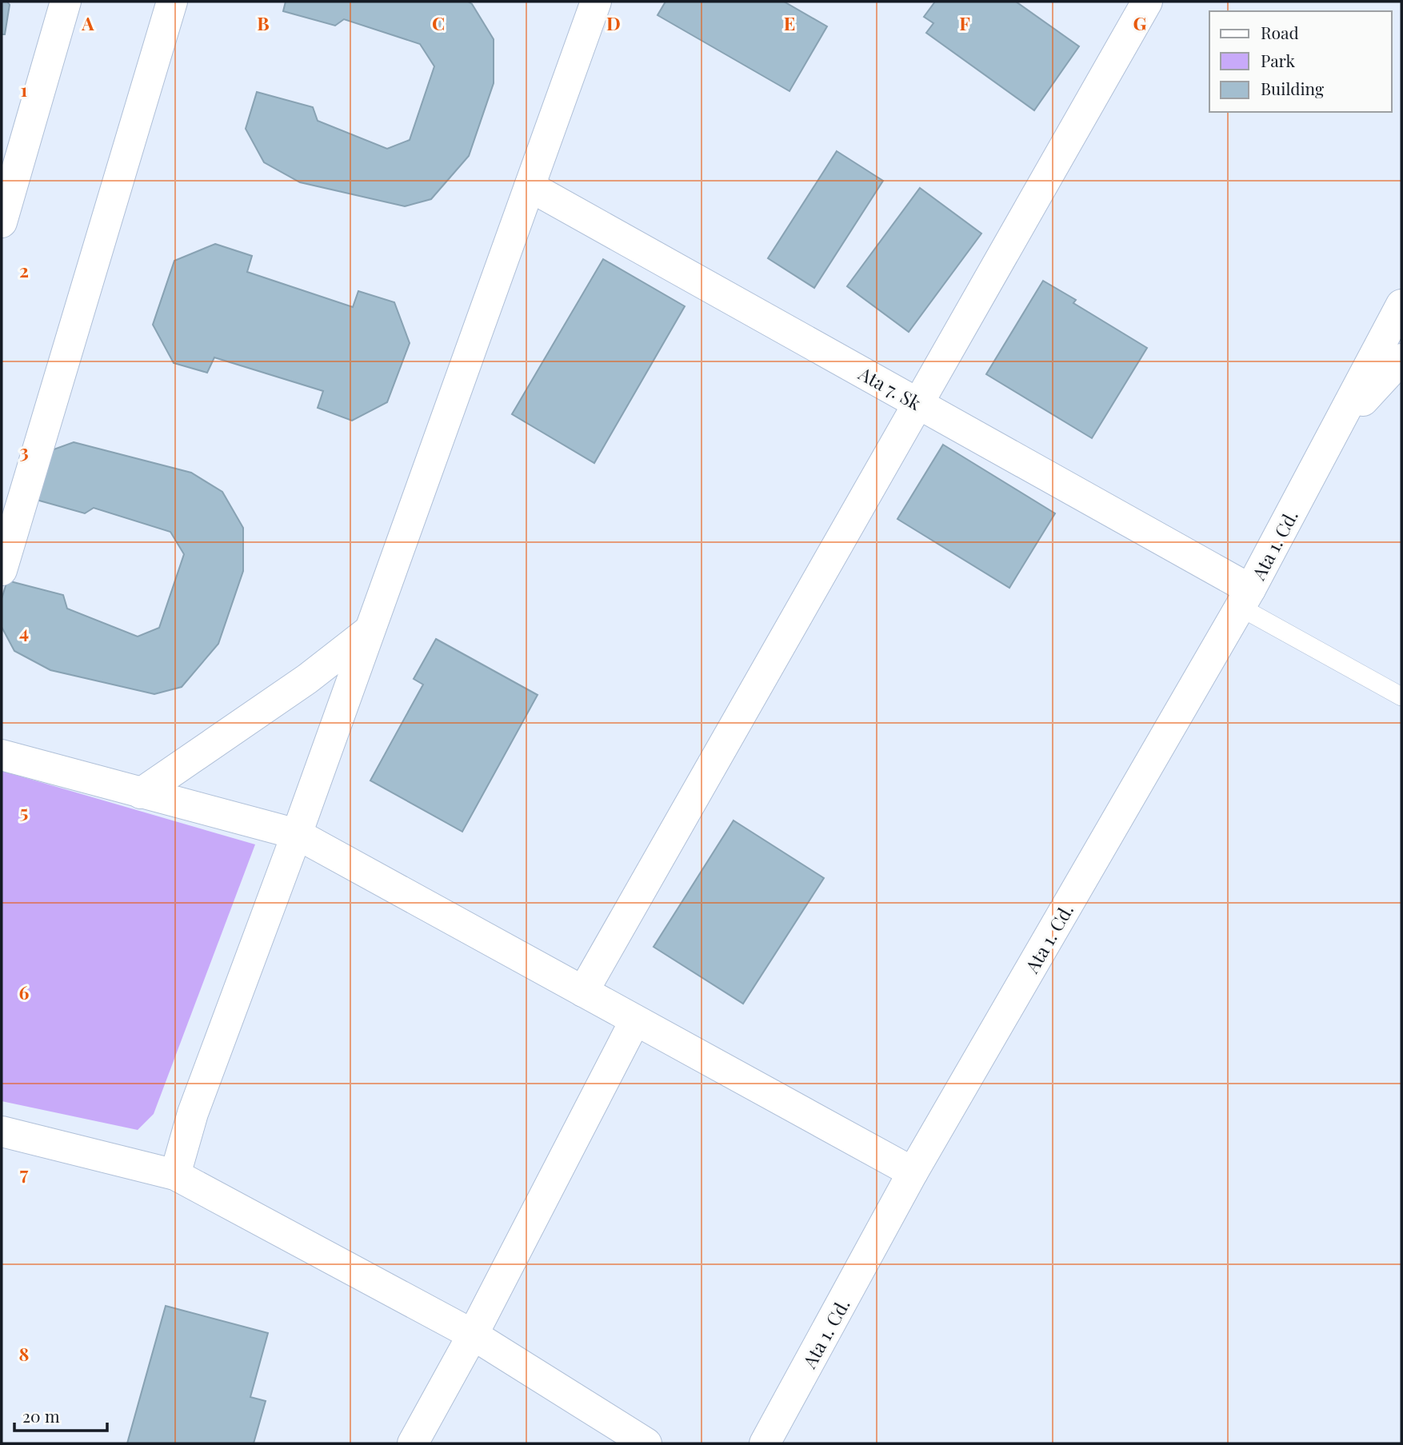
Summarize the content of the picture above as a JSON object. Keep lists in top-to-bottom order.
{
  "streets": {
    "street": ["Ata 7. Sk", "Ata 1. Cd."]
  },
  "crossings": [
    ["Ata 7. Sk", "Ata 1. Cd."]
  ],
  "legend": ["Road", "Park", "Building"],
  "scale_bar": "20 m",
  "grid": {
    "columns": [
      "A",
      "B",
      "C",
      "D",
      "E",
      "F",
      "G"
    ],
    "rows": [
      "1",
      "2",
      "3",
      "4",
      "5",
      "6",
      "7",
      "8"
    ]
  }
}
